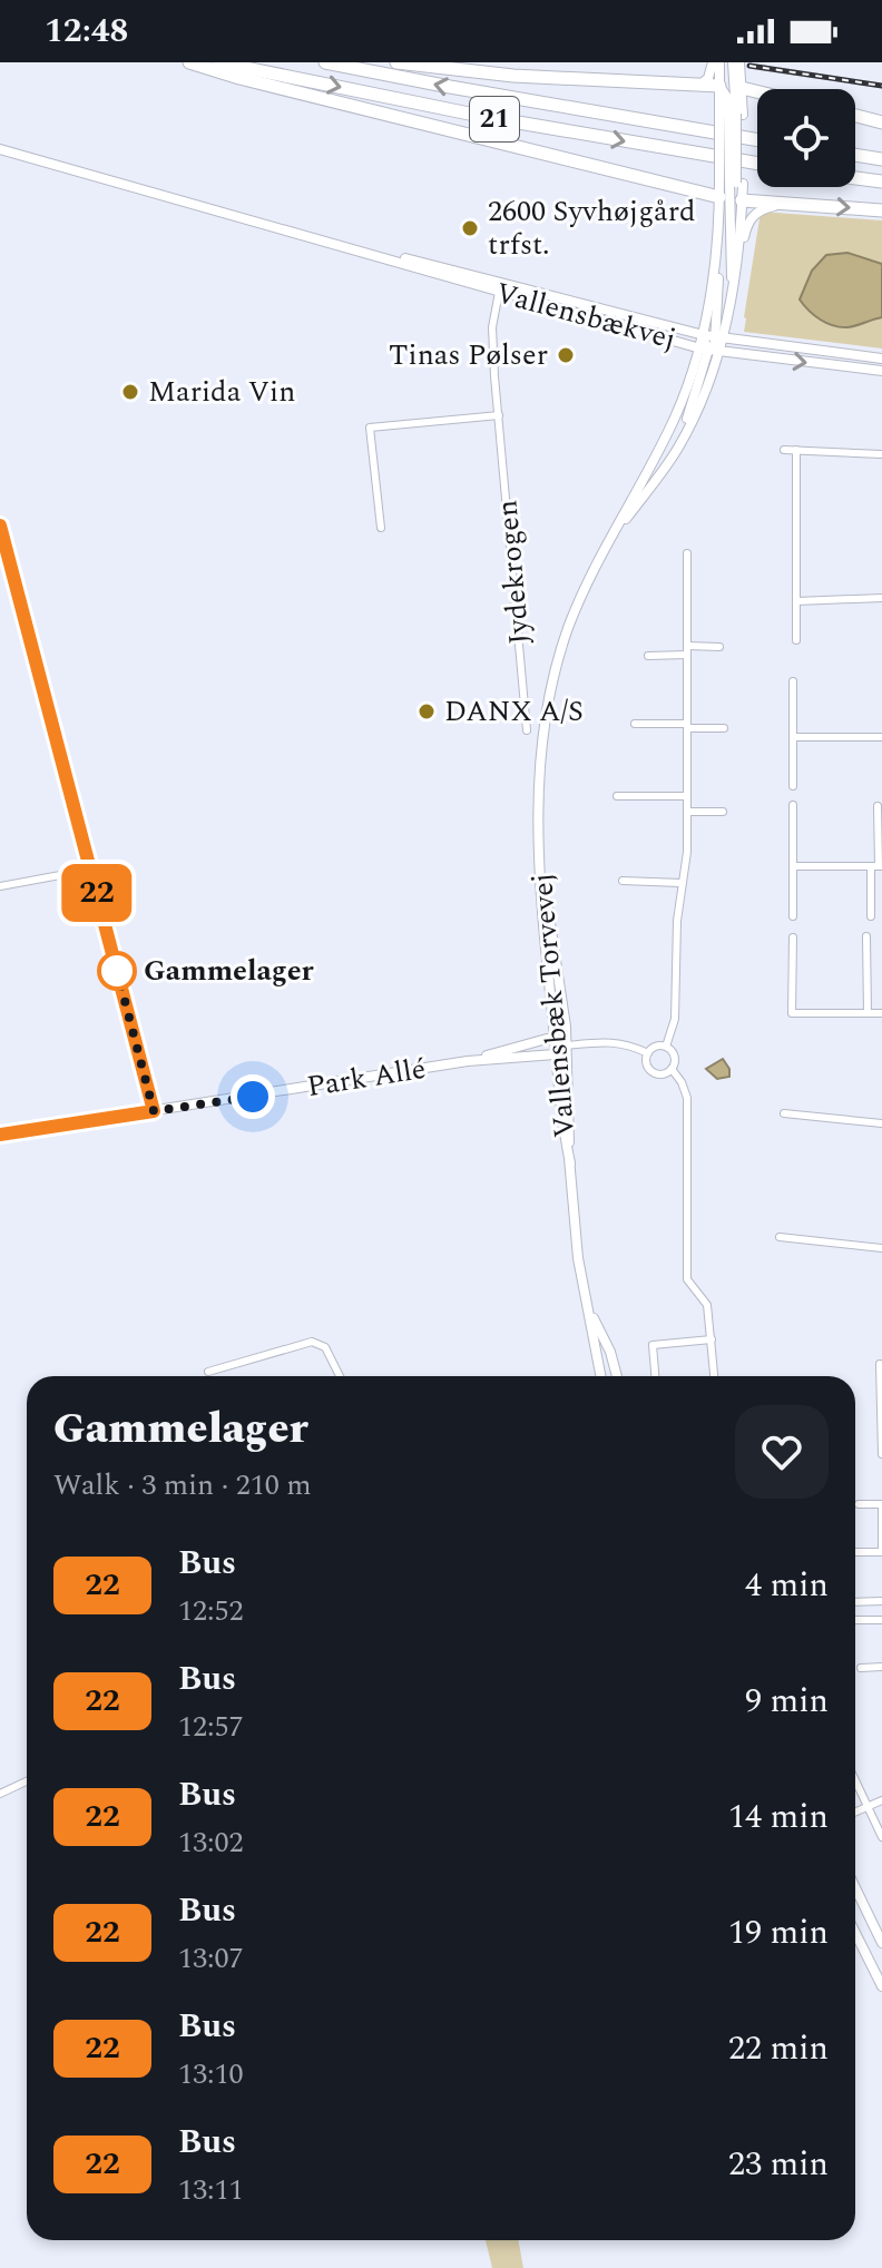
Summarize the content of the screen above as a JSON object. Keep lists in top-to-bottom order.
{
  "streets": {
    "highway": ["21"],
    "street": [
      "Vallensbækvej",
      "Jydekrogen",
      "Vallensbæk Torvevej",
      "Park Allé"
    ]
  },
  "crossings": [
    ["Vallensbækvej", "Jydekrogen"],
    ["Vallensbækvej", "Vallensbæk Torvevej"],
    ["Vallensbæk Torvevej", "Park Allé"]
  ],
  "places": [
    "2600 Syvhøjgård trfst.",
    "Tinas Pølser",
    "Marida Vin",
    "DANX A/S",
    "Gammelager"
  ],
  "lines": ["bus line 22"],
  "page": {
    "status": "12:48",
    "on_map": "22",
    "heading": ["Gammelager", "Walk · 3 min · 210 m"],
    "list": [
      {
        "mark": "22",
        "name": "Bus",
        "note": "12:52",
        "value": "4 min"
      },
      {
        "mark": "22",
        "name": "Bus",
        "note": "12:57",
        "value": "9 min"
      },
      {
        "mark": "22",
        "name": "Bus",
        "note": "13:02",
        "value": "14 min"
      },
      {
        "mark": "22",
        "name": "Bus",
        "note": "13:07",
        "value": "19 min"
      },
      {
        "mark": "22",
        "name": "Bus",
        "note": "13:10",
        "value": "22 min"
      },
      {
        "mark": "22",
        "name": "Bus",
        "note": "13:11",
        "value": "23 min"
      }
    ]
  }
}
